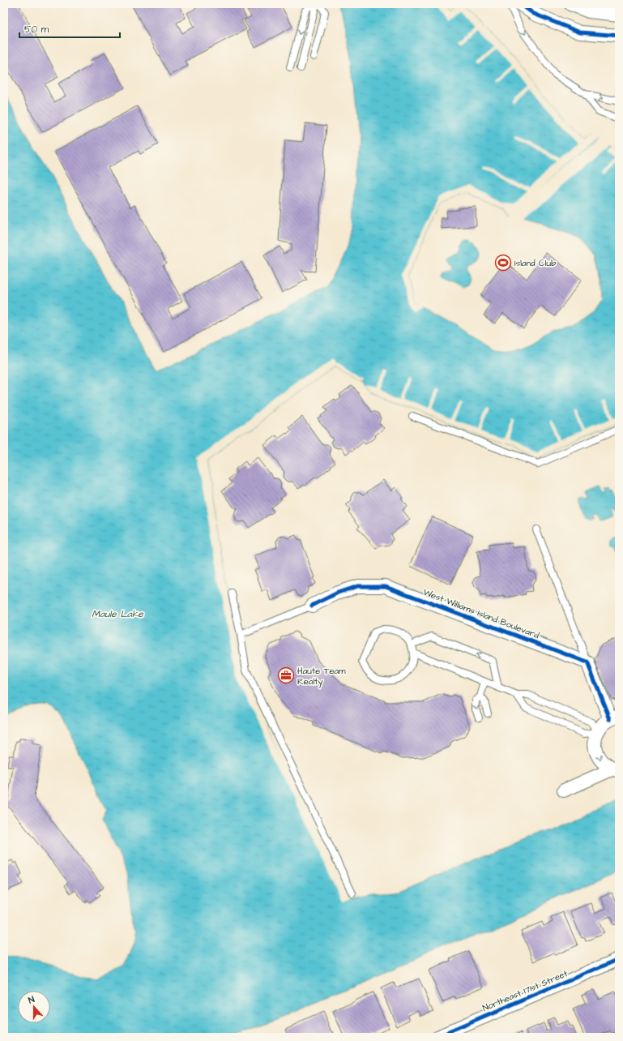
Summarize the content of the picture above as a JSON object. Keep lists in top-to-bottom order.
{
  "streets": {
    "street": ["West Williams Island Boulevard", "Northeast 171st Street"]
  },
  "water": ["Maule Lake"],
  "places": {
    "sports": ["Island Club"],
    "office": ["Haute Team Realty"]
  },
  "scale_bar": "50 m",
  "north": "top"
}
